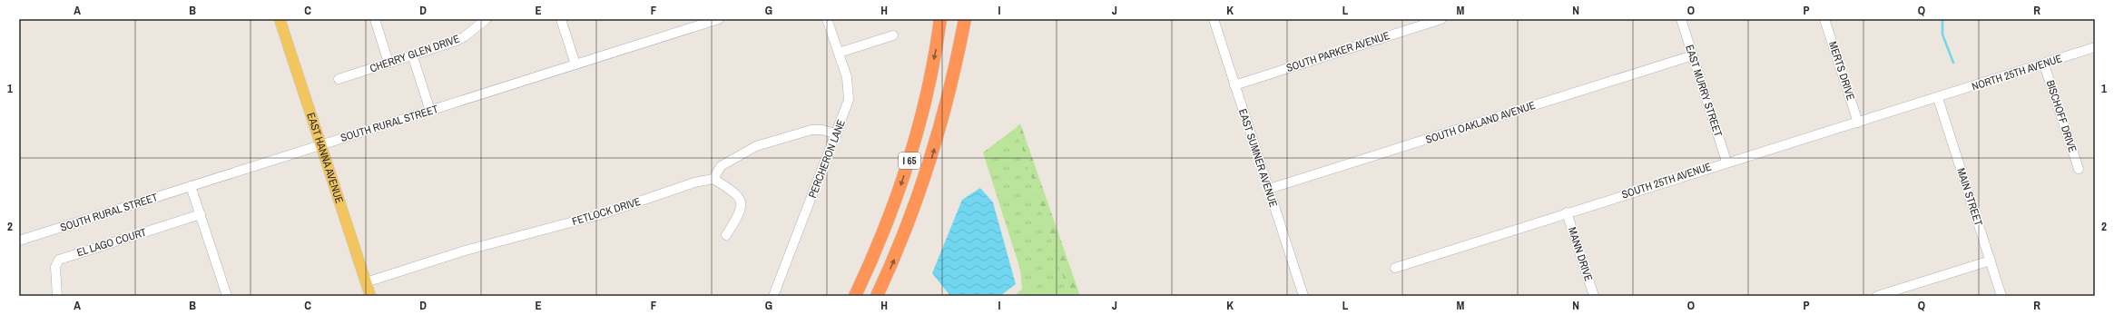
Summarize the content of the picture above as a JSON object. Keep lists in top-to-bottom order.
{
  "streets": {
    "highway": ["I 65"],
    "main road": ["EAST HANNA AVENUE"],
    "street": [
      "SOUTH PARKER AVENUE",
      "CHERRY GLEN DRIVE",
      "MERTS DRIVE",
      "NORTH 25TH AVENUE",
      "EAST MURRY STREET",
      "BISCHOFF DRIVE",
      "SOUTH OAKLAND AVENUE",
      "SOUTH RURAL STREET",
      "EAST SUMNER AVENUE",
      "PERCHERON LANE",
      "SOUTH 25TH AVENUE",
      "MAIN STREET",
      "FETLOCK DRIVE",
      "EL LAGO COURT",
      "MANN DRIVE"
    ]
  },
  "crossings": [
    ["SOUTH PARKER AVENUE", "EAST SUMNER AVENUE"],
    ["MERTS DRIVE", "SOUTH 25TH AVENUE"],
    ["NORTH 25TH AVENUE", "BISCHOFF DRIVE"],
    ["NORTH 25TH AVENUE", "SOUTH 25TH AVENUE"],
    ["NORTH 25TH AVENUE", "MAIN STREET"],
    ["EAST MURRY STREET", "SOUTH OAKLAND AVENUE"],
    ["EAST MURRY STREET", "SOUTH 25TH AVENUE"],
    ["SOUTH OAKLAND AVENUE", "EAST SUMNER AVENUE"],
    ["SOUTH RURAL STREET", "EAST HANNA AVENUE"],
    ["EAST HANNA AVENUE", "FETLOCK DRIVE"],
    ["SOUTH 25TH AVENUE", "MAIN STREET"],
    ["SOUTH 25TH AVENUE", "MANN DRIVE"]
  ],
  "grid": {
    "columns": [
      "A",
      "B",
      "C",
      "D",
      "E",
      "F",
      "G",
      "H",
      "I",
      "J",
      "K",
      "L",
      "M",
      "N",
      "O",
      "P",
      "Q",
      "R"
    ],
    "rows": ["1", "2"]
  }
}
